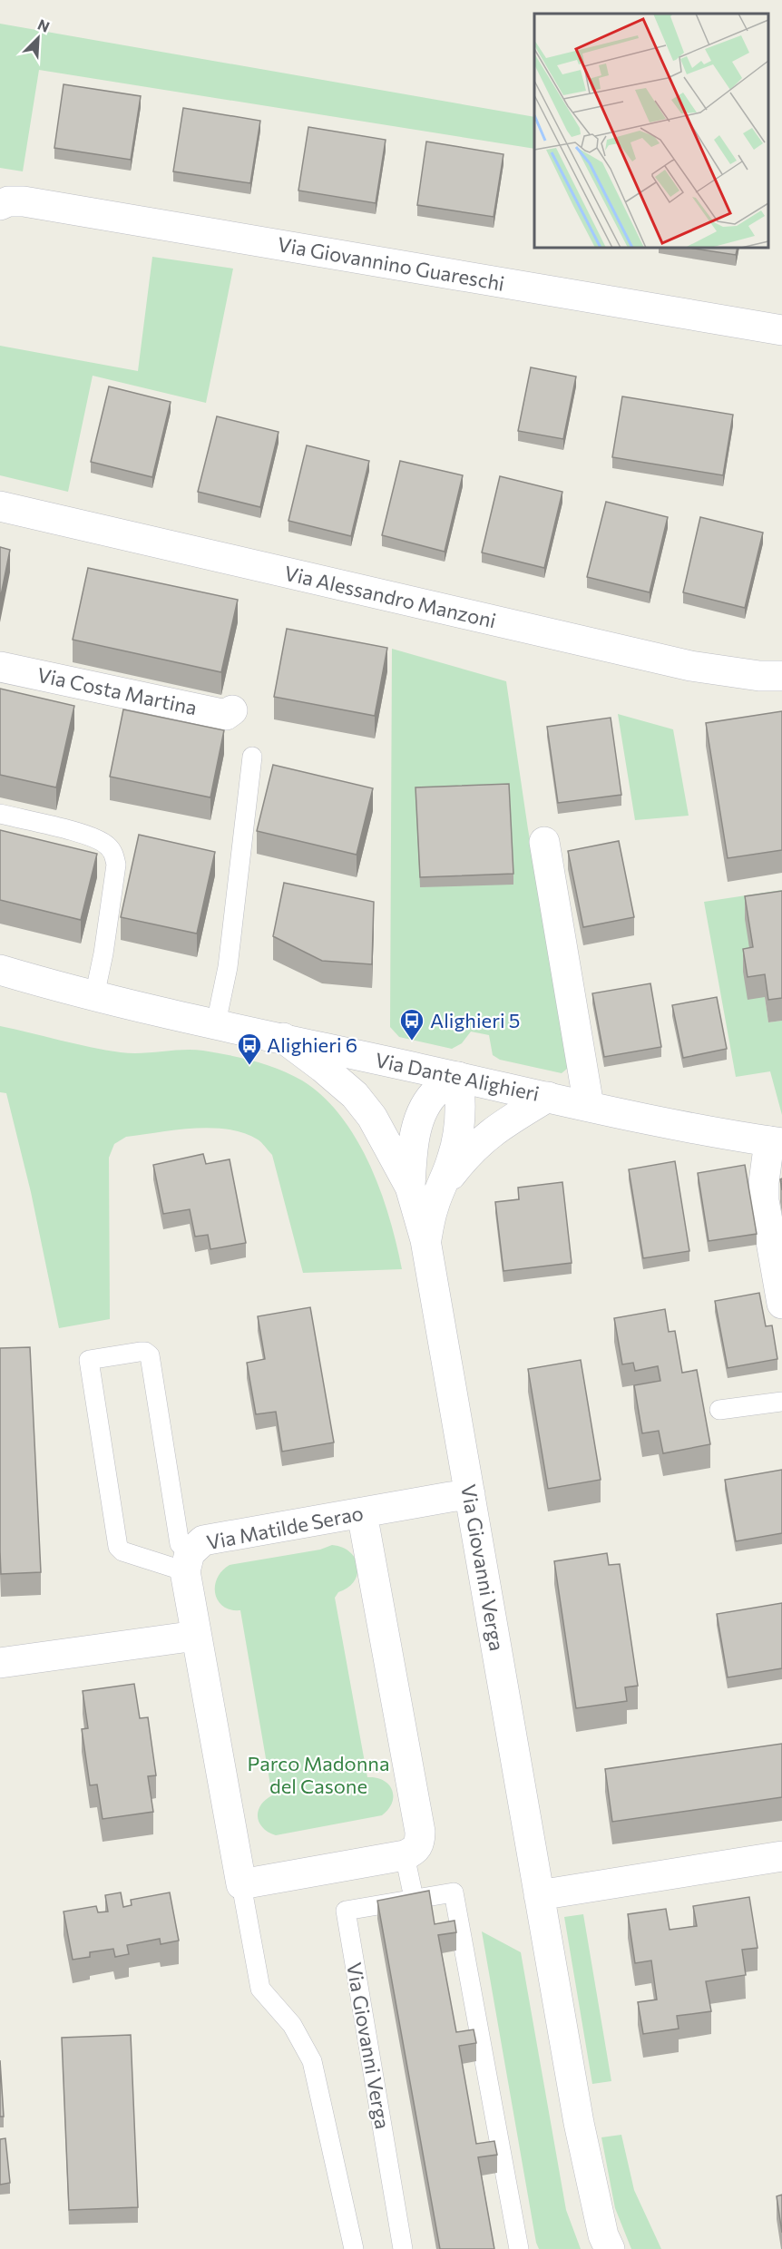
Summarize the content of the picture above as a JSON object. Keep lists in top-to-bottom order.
{
  "streets": {
    "street": [
      "Via Giovannino Guareschi",
      "Via Alessandro Manzoni",
      "Via Costa Martina",
      "Via Dante Alighieri",
      "Via Matilde Serao",
      "Via Giovanni Verga"
    ]
  },
  "crossings": [
    ["Via Dante Alighieri", "Via Giovanni Verga"],
    ["Via Matilde Serao", "Via Giovanni Verga"]
  ],
  "parks": ["Parco Madonna del Casone"],
  "places": {
    "bus stop": ["Alighieri 5", "Alighieri 6"]
  },
  "north": "top right"
}
